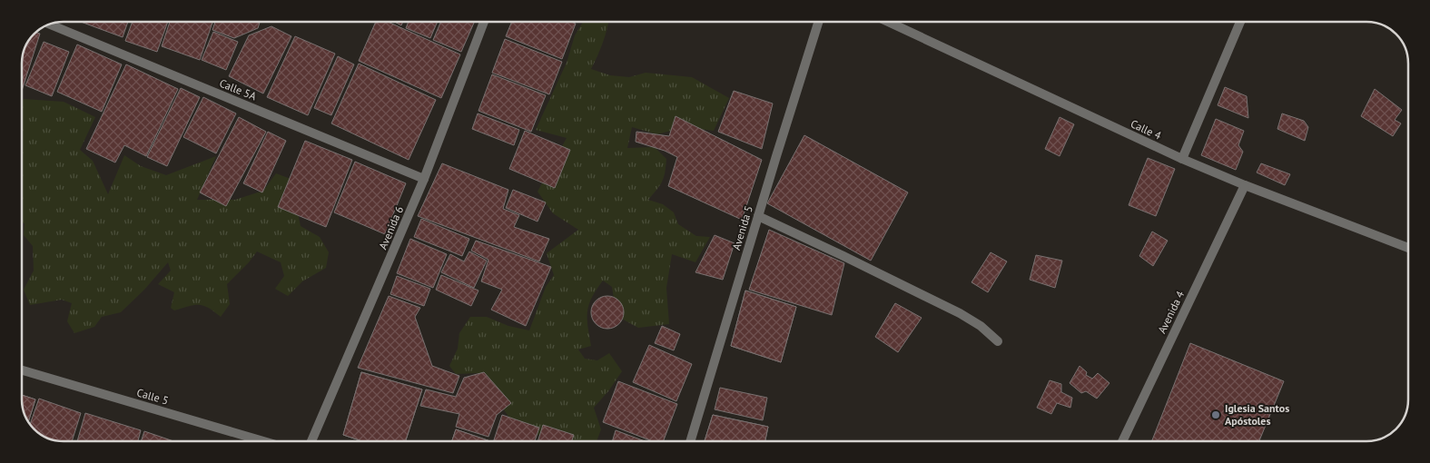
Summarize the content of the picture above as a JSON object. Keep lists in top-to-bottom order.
{
  "streets": {
    "street": [
      "Calle 5A",
      "Calle 4",
      "Avenida 6",
      "Avenida 5",
      "Avenida 4",
      "Calle 5"
    ]
  },
  "crossings": [
    ["Calle 5A", "Avenida 6"],
    ["Calle 4", "Avenida 4"]
  ],
  "places": ["Iglesia Santos Apóstoles"]
}
